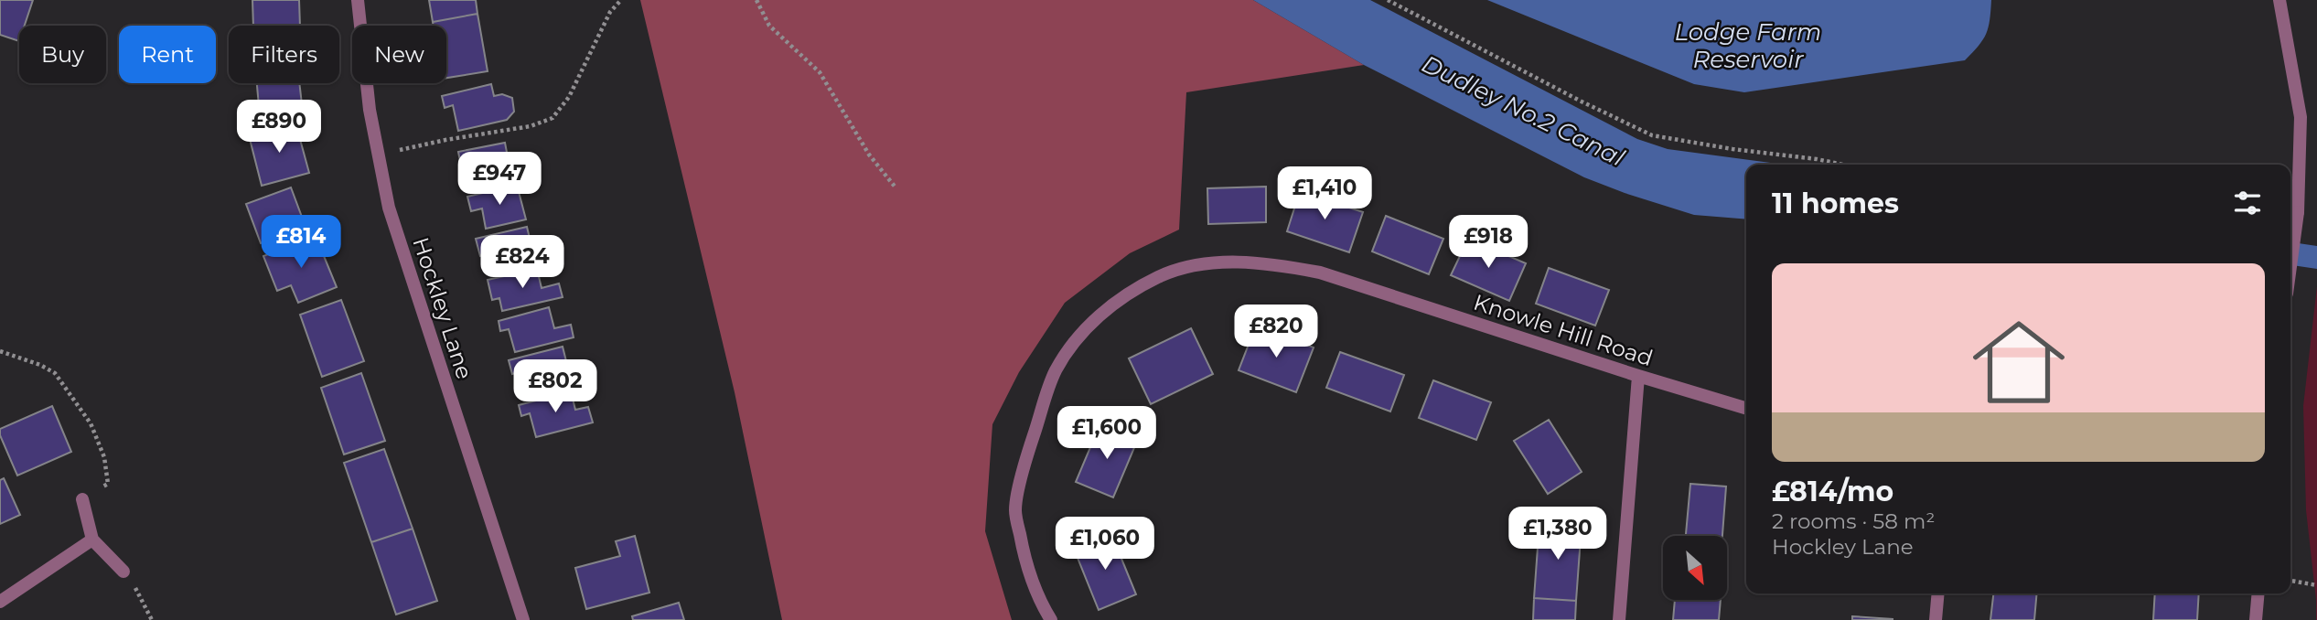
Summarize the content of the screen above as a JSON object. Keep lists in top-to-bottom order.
{
  "streets": {
    "street": ["Hockley Lane", "Knowle Hill Road"]
  },
  "water": ["Lodge Farm Reservoir", "Dudley No.2 Canal"],
  "north": "bottom right",
  "page": {
    "chip": [
      "Buy",
      "Rent",
      "Filters",
      "New"
    ],
    "price": [
      "£890",
      "£947",
      "£1,410",
      "£814",
      "£918",
      "£824",
      "£820",
      "£802",
      "£1,600",
      "£1,380",
      "£1,060"
    ],
    "heading": "11 homes",
    "list": [
      {
        "name": "£814/mo",
        "note": "2 rooms · 58 m² · Hockley Lane"
      }
    ]
  }
}
